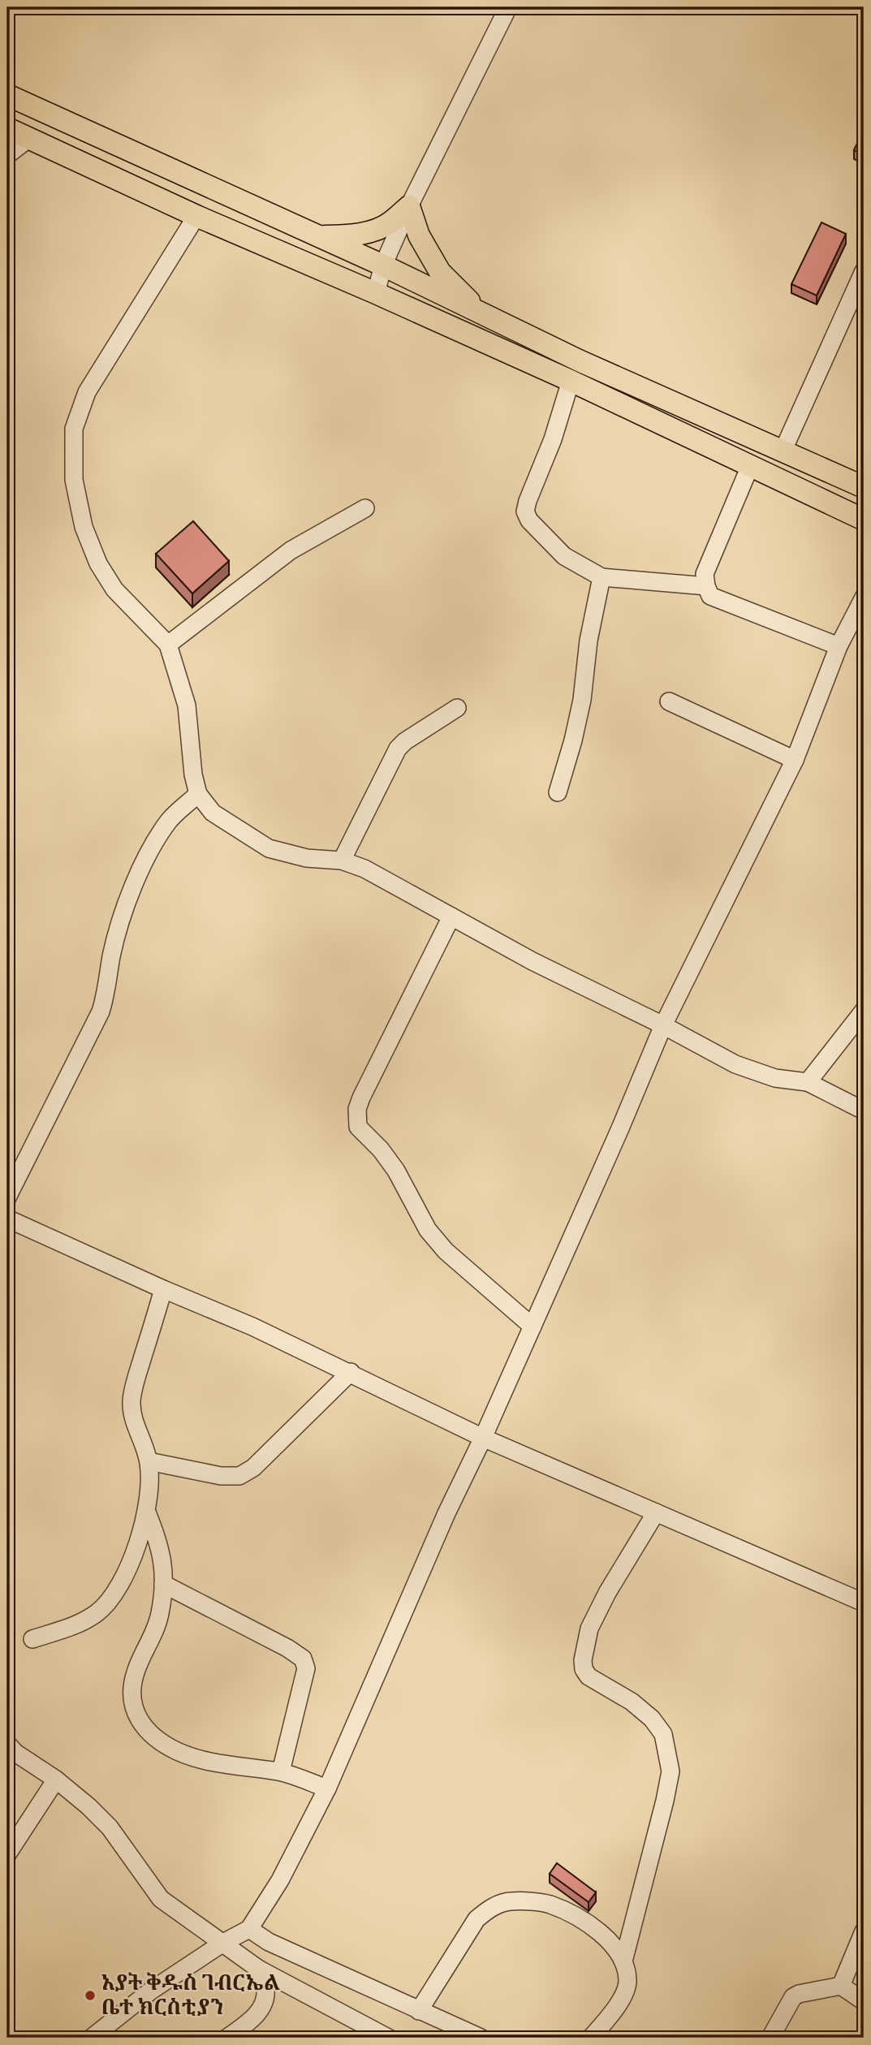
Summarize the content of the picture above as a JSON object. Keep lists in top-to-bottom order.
{
  "places": ["አያት ቅዱስ ገብርኤል ቤተ ክርስቲያን"]
}
